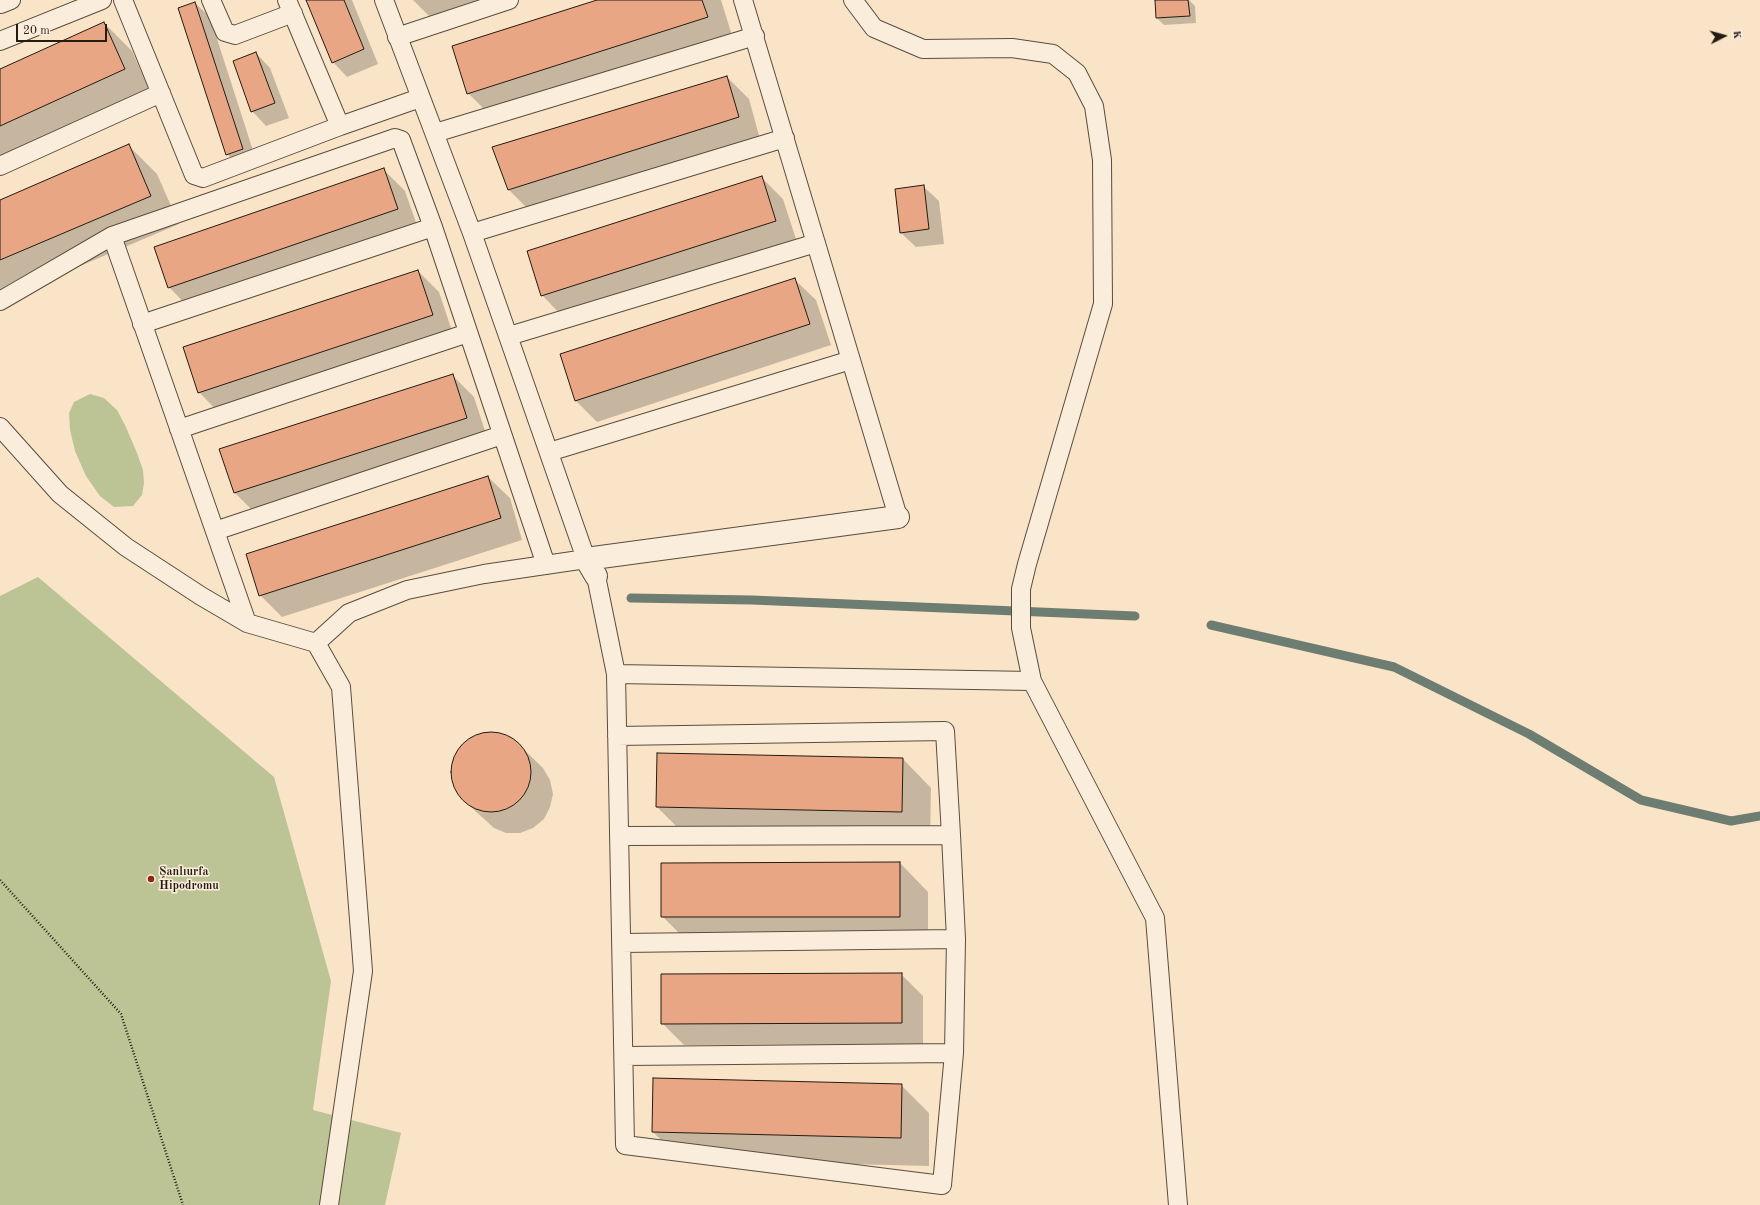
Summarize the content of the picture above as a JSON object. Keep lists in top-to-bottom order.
{
  "places": ["Şanlıurfa Hipodromu"],
  "scale_bar": "20 m",
  "north": "right"
}
